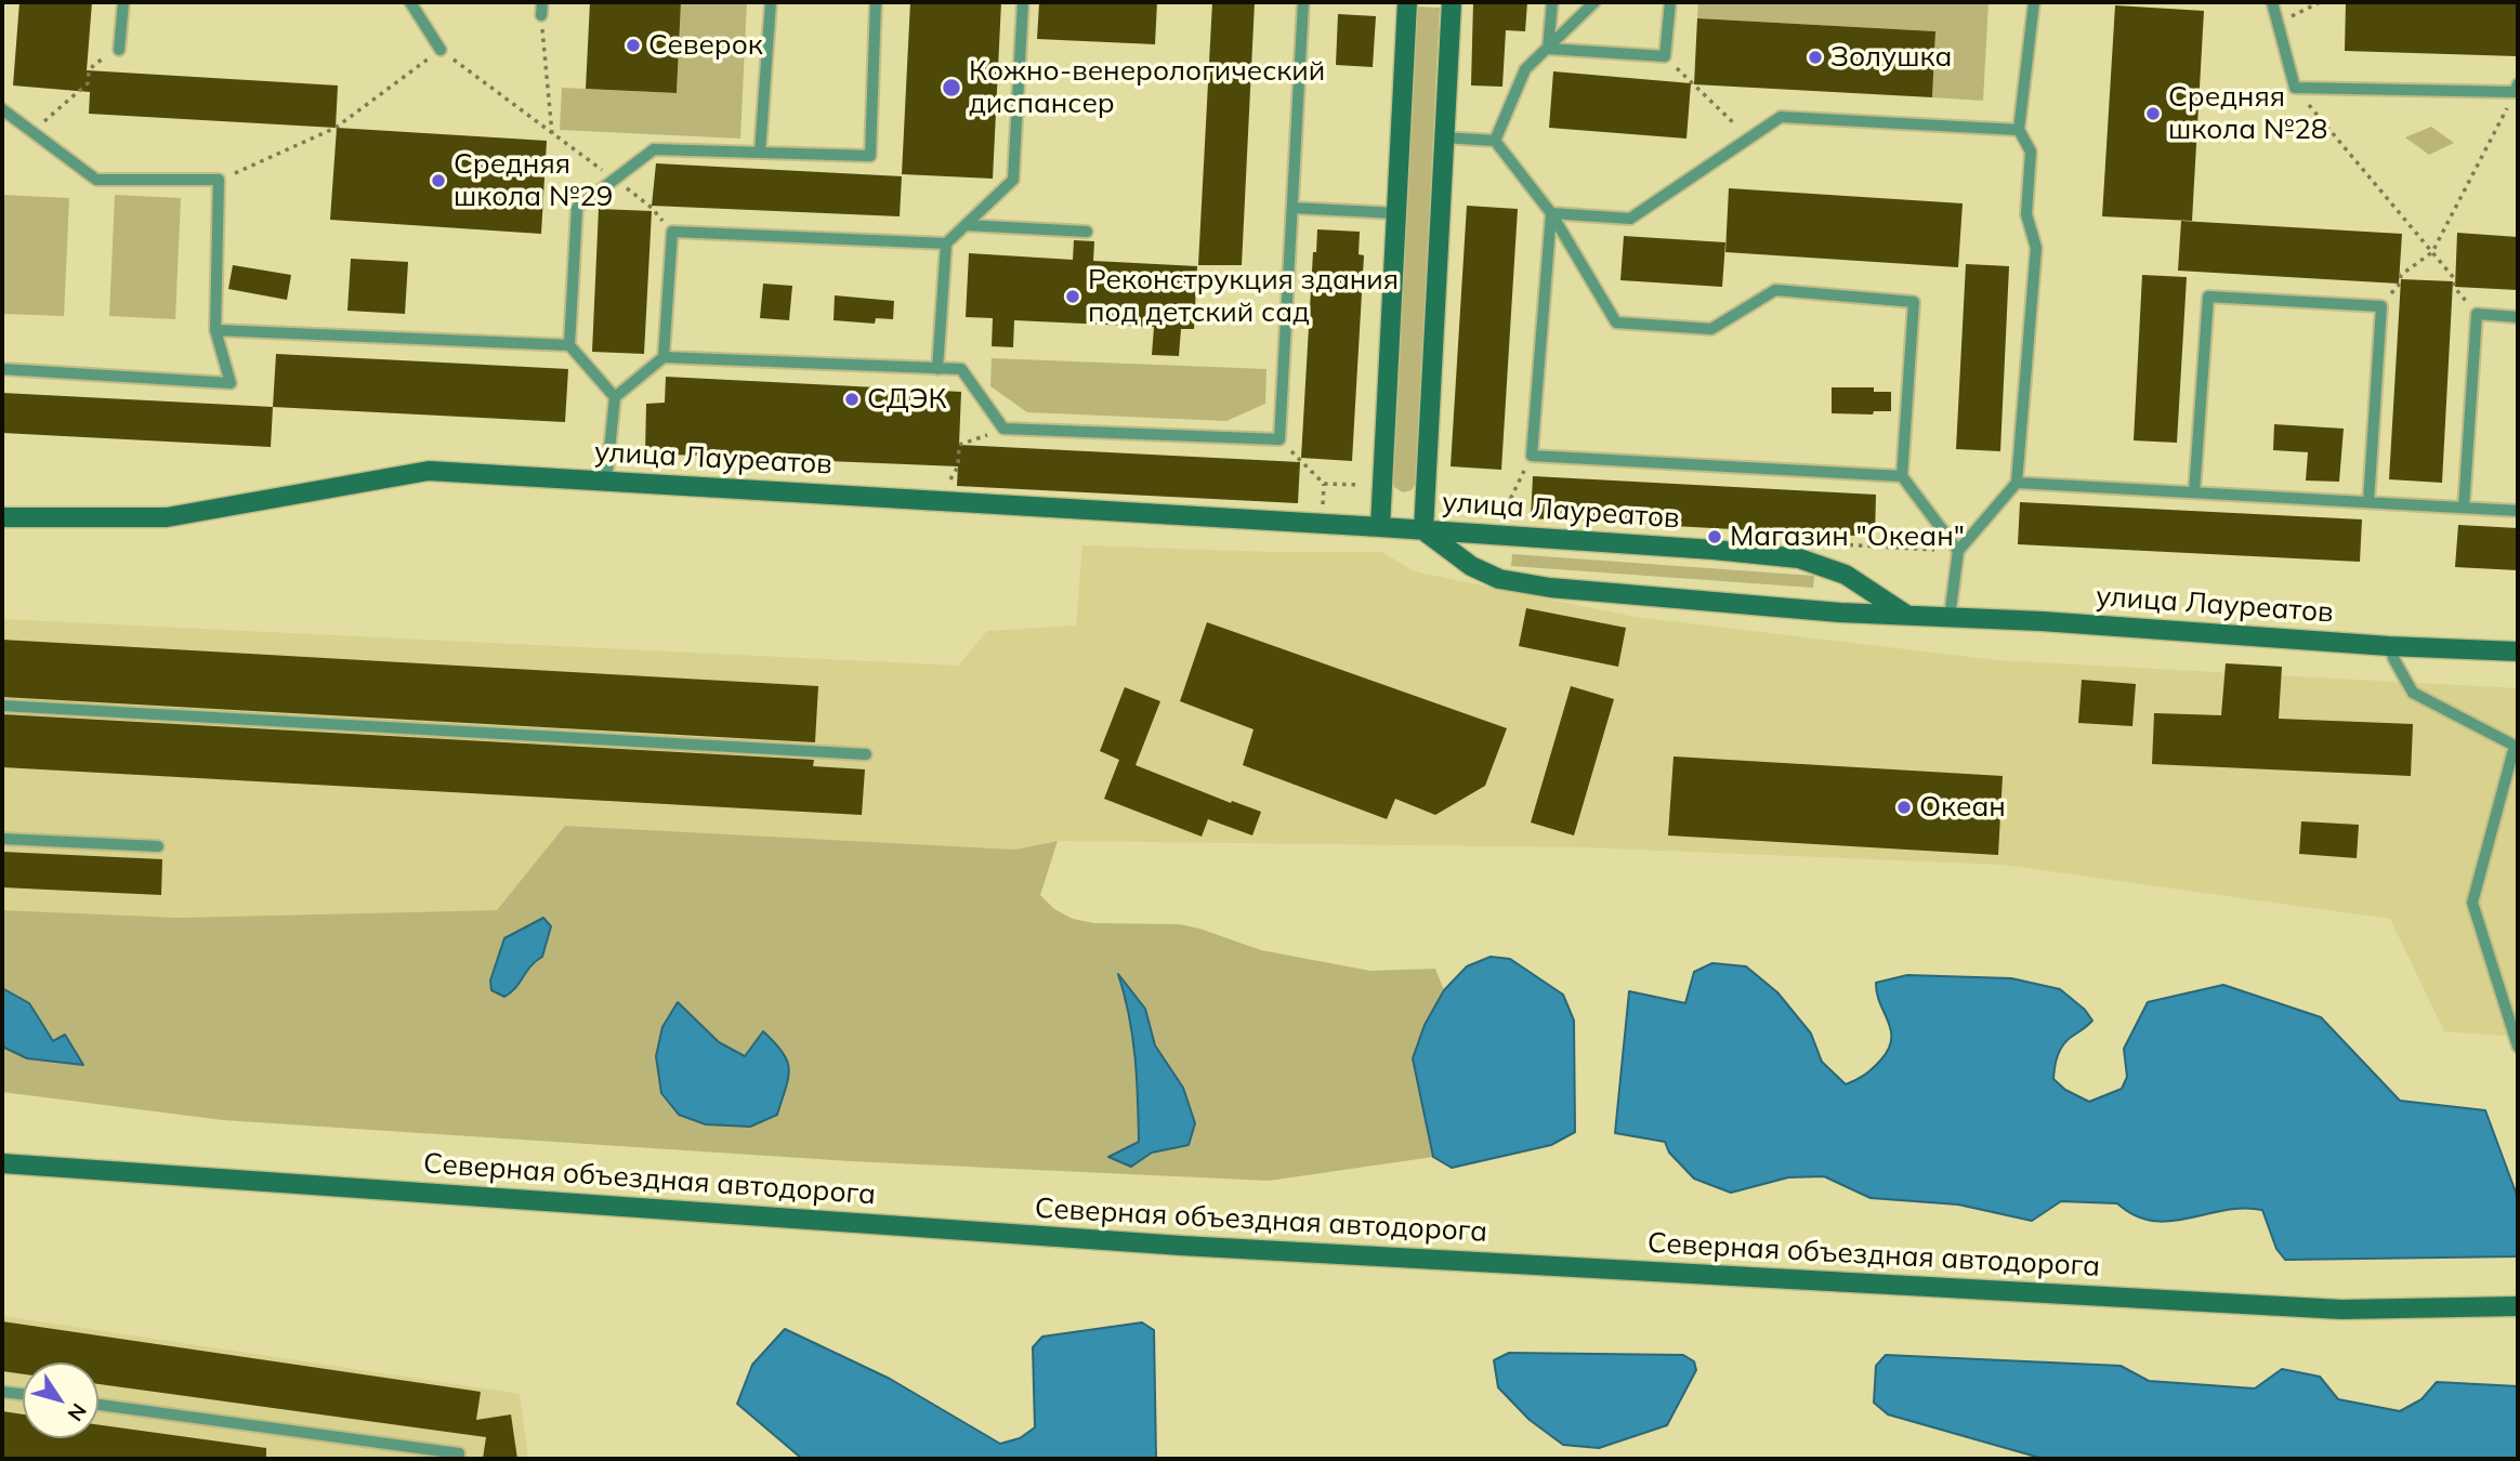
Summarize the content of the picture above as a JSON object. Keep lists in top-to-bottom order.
{
  "streets": {
    "street": ["улица Лауреатов", "Северная объездная автодорога"]
  },
  "places": [
    "Северок",
    "Золушка",
    "Кожно-венерологический диспансер",
    "Средняя школа №28",
    "Средняя школа №29",
    "Реконструкция здания под детский сад",
    "СДЭК",
    "Магазин \"Океан\"",
    "Океан"
  ],
  "north": "bottom right"
}
